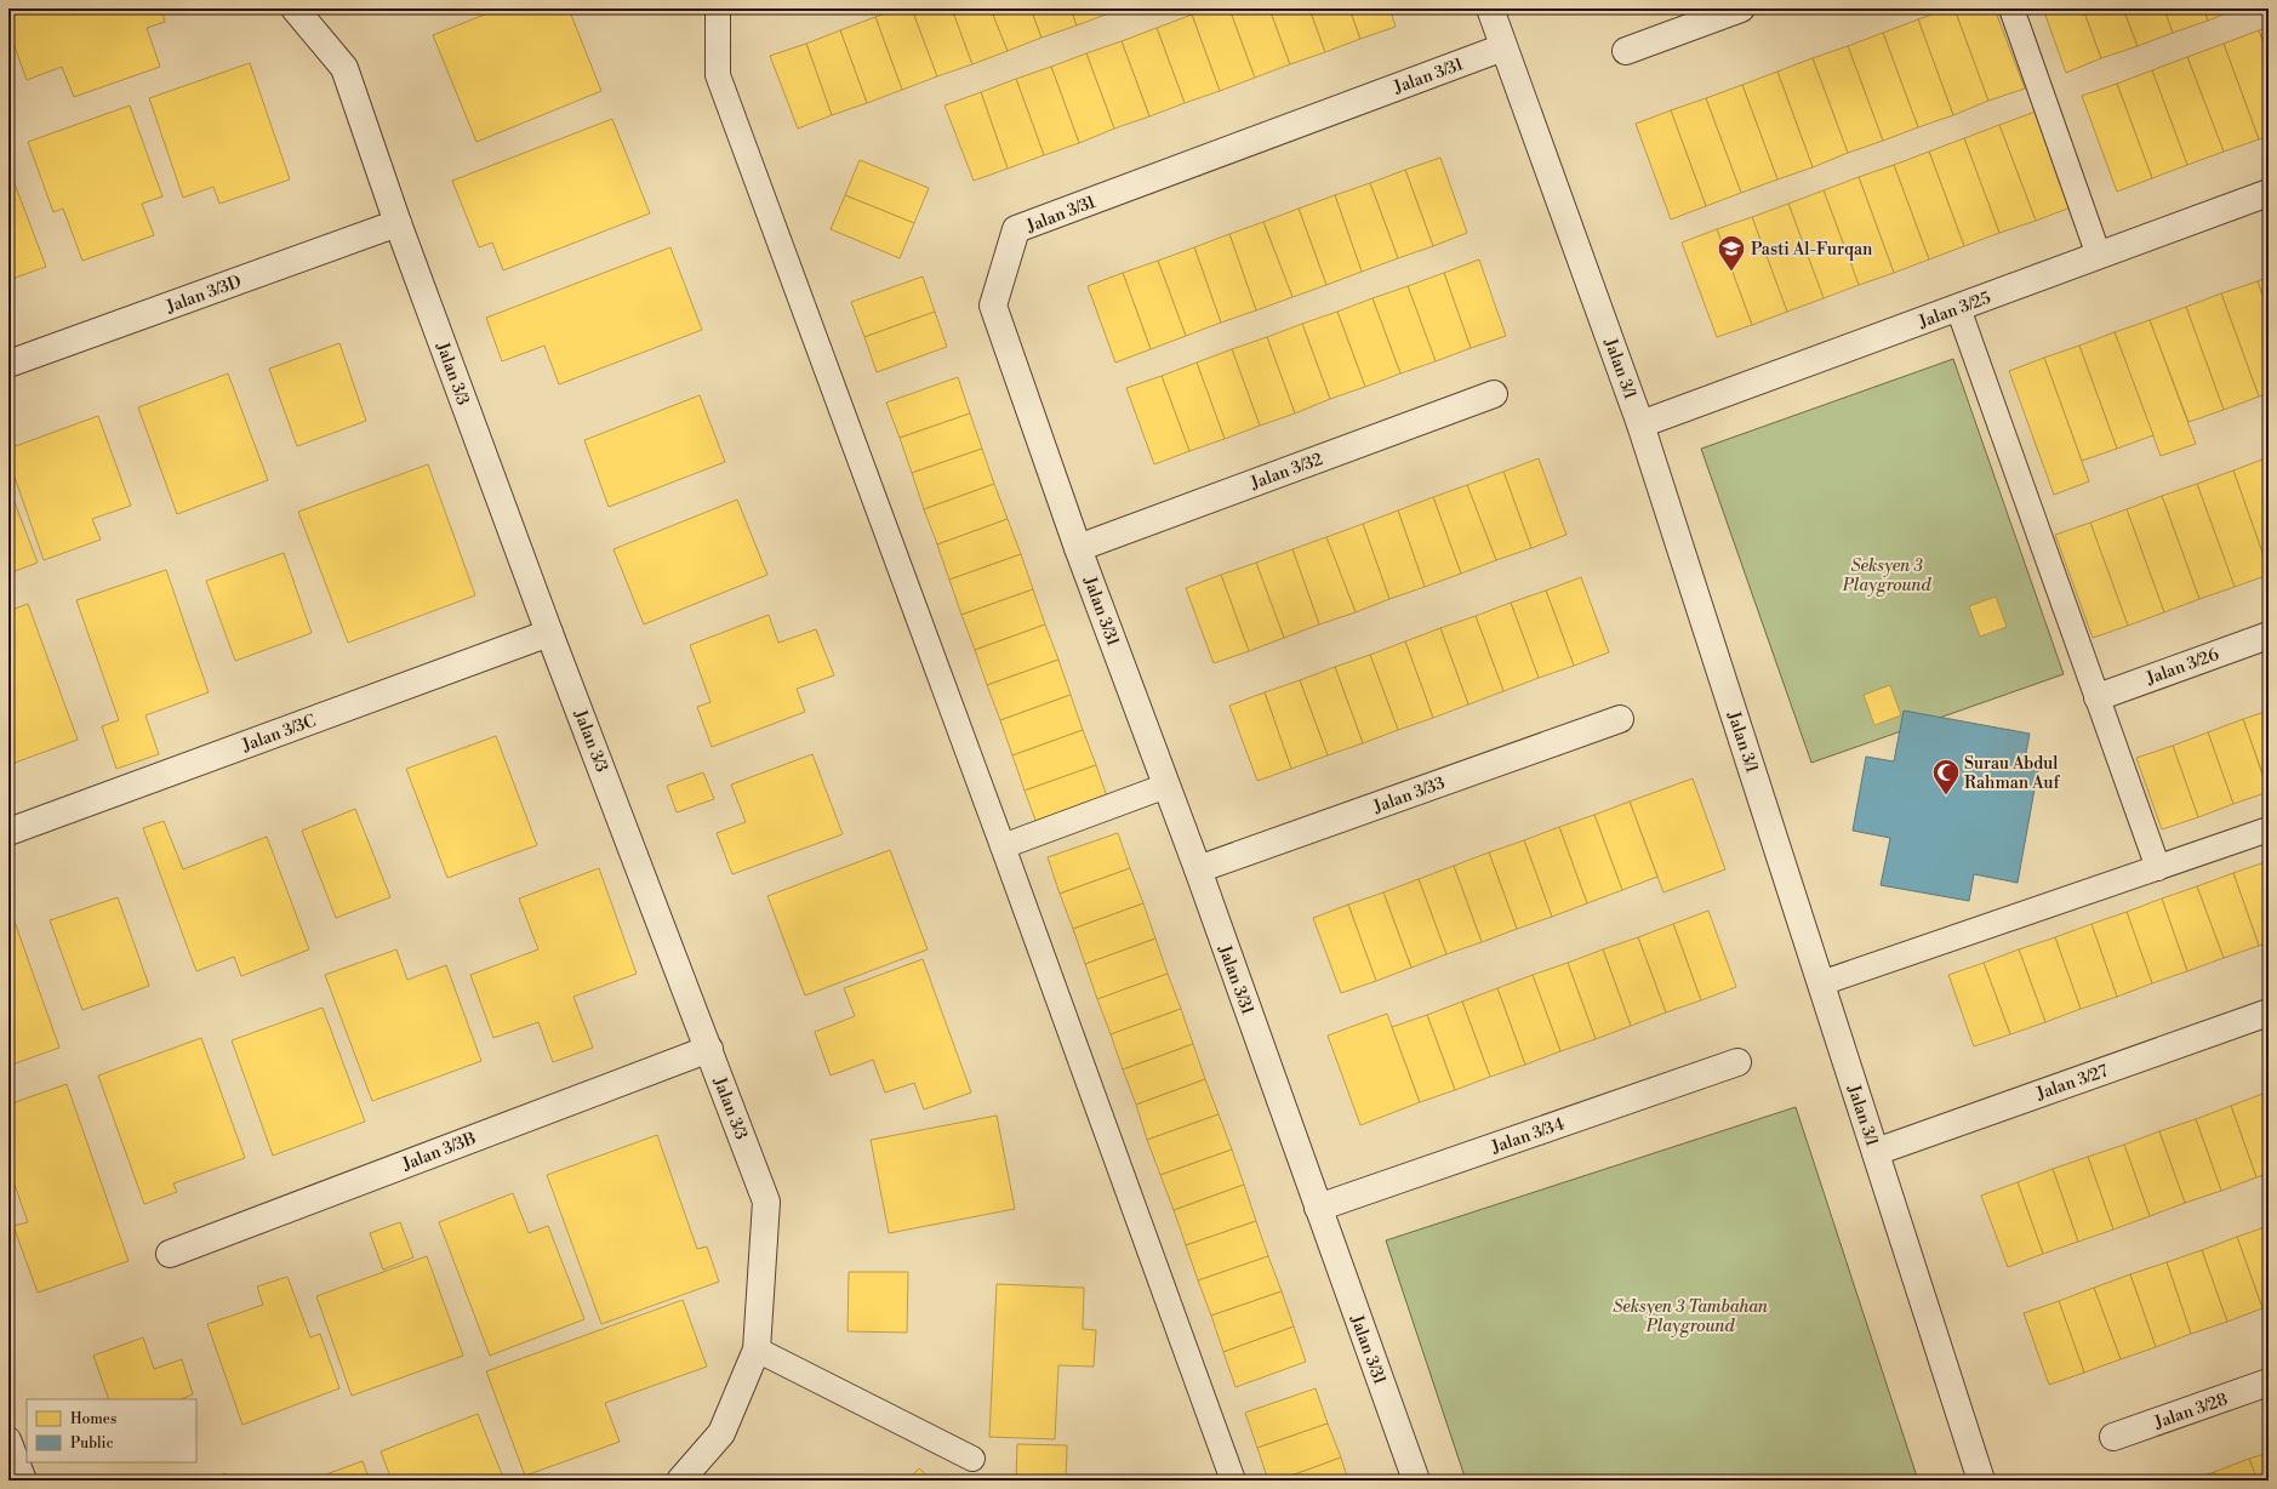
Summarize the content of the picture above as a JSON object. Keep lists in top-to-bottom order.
{
  "streets": {
    "street": [
      "Jalan 3/31",
      "Jalan 3/3D",
      "Jalan 3/25",
      "Jalan 3/1",
      "Jalan 3/3",
      "Jalan 3/32",
      "Jalan 3/26",
      "Jalan 3/3C",
      "Jalan 3/33",
      "Jalan 3/27",
      "Jalan 3/34",
      "Jalan 3/3B",
      "Jalan 3/28"
    ]
  },
  "crossings": [
    ["Jalan 3/31", "Jalan 3/1"],
    ["Jalan 3/31", "Jalan 3/32"],
    ["Jalan 3/31", "Jalan 3/33"],
    ["Jalan 3/31", "Jalan 3/34"],
    ["Jalan 3/3D", "Jalan 3/3"],
    ["Jalan 3/25", "Jalan 3/1"],
    ["Jalan 3/1", "Jalan 3/27"],
    ["Jalan 3/3", "Jalan 3/3C"],
    ["Jalan 3/3", "Jalan 3/3B"]
  ],
  "parks": ["Seksyen 3 Playground", "Seksyen 3 Tambahan Playground"],
  "places": {
    "school or university": ["Pasti Al-Furqan"],
    "mosque": ["Surau Abdul Rahman Auf"]
  },
  "legend": ["Homes", "Public"]
}
